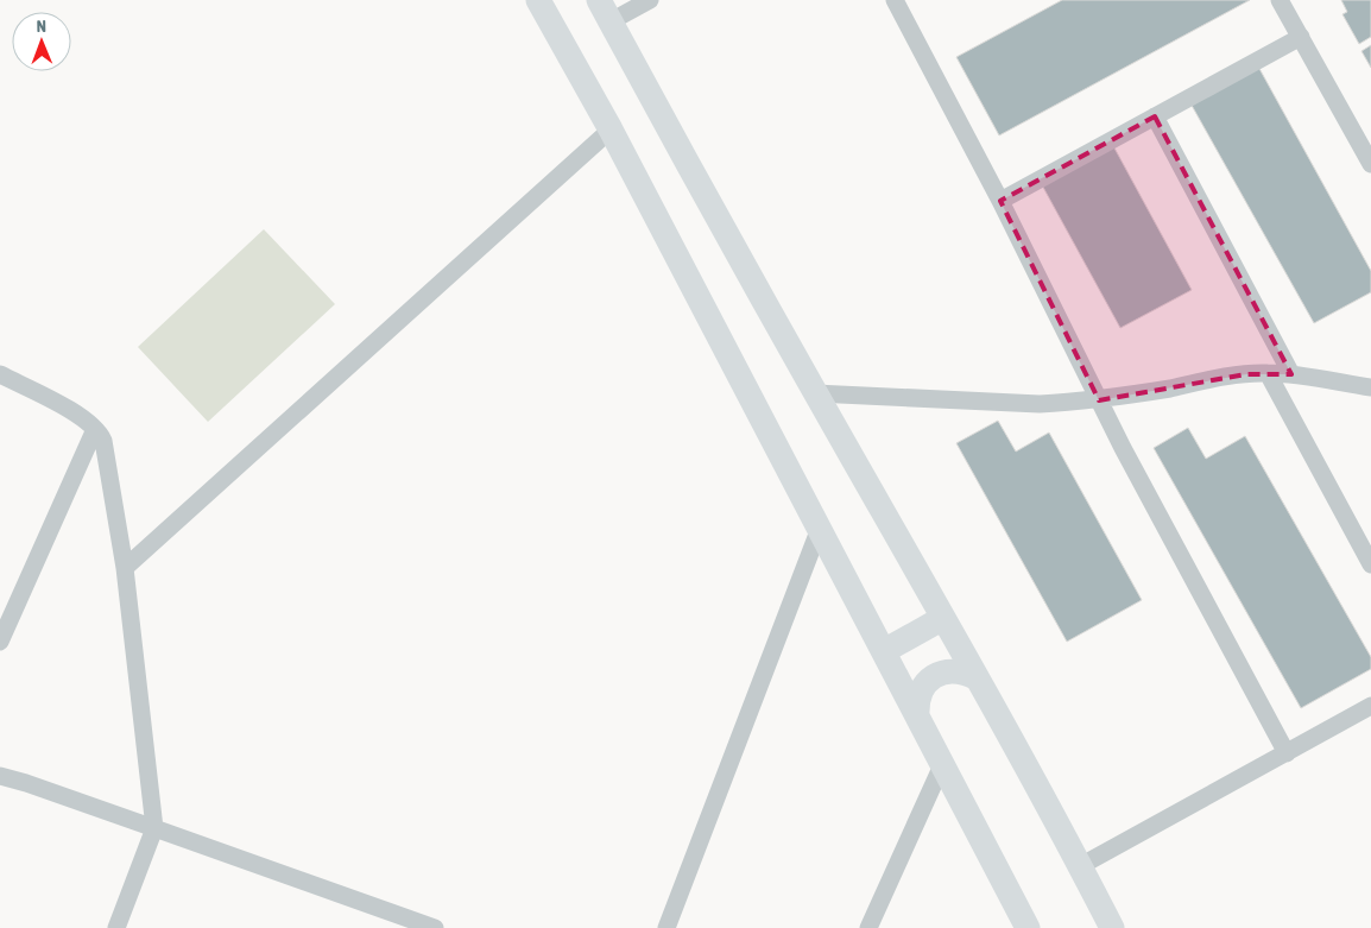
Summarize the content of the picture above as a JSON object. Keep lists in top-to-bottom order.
{
  "north": "top"
}
